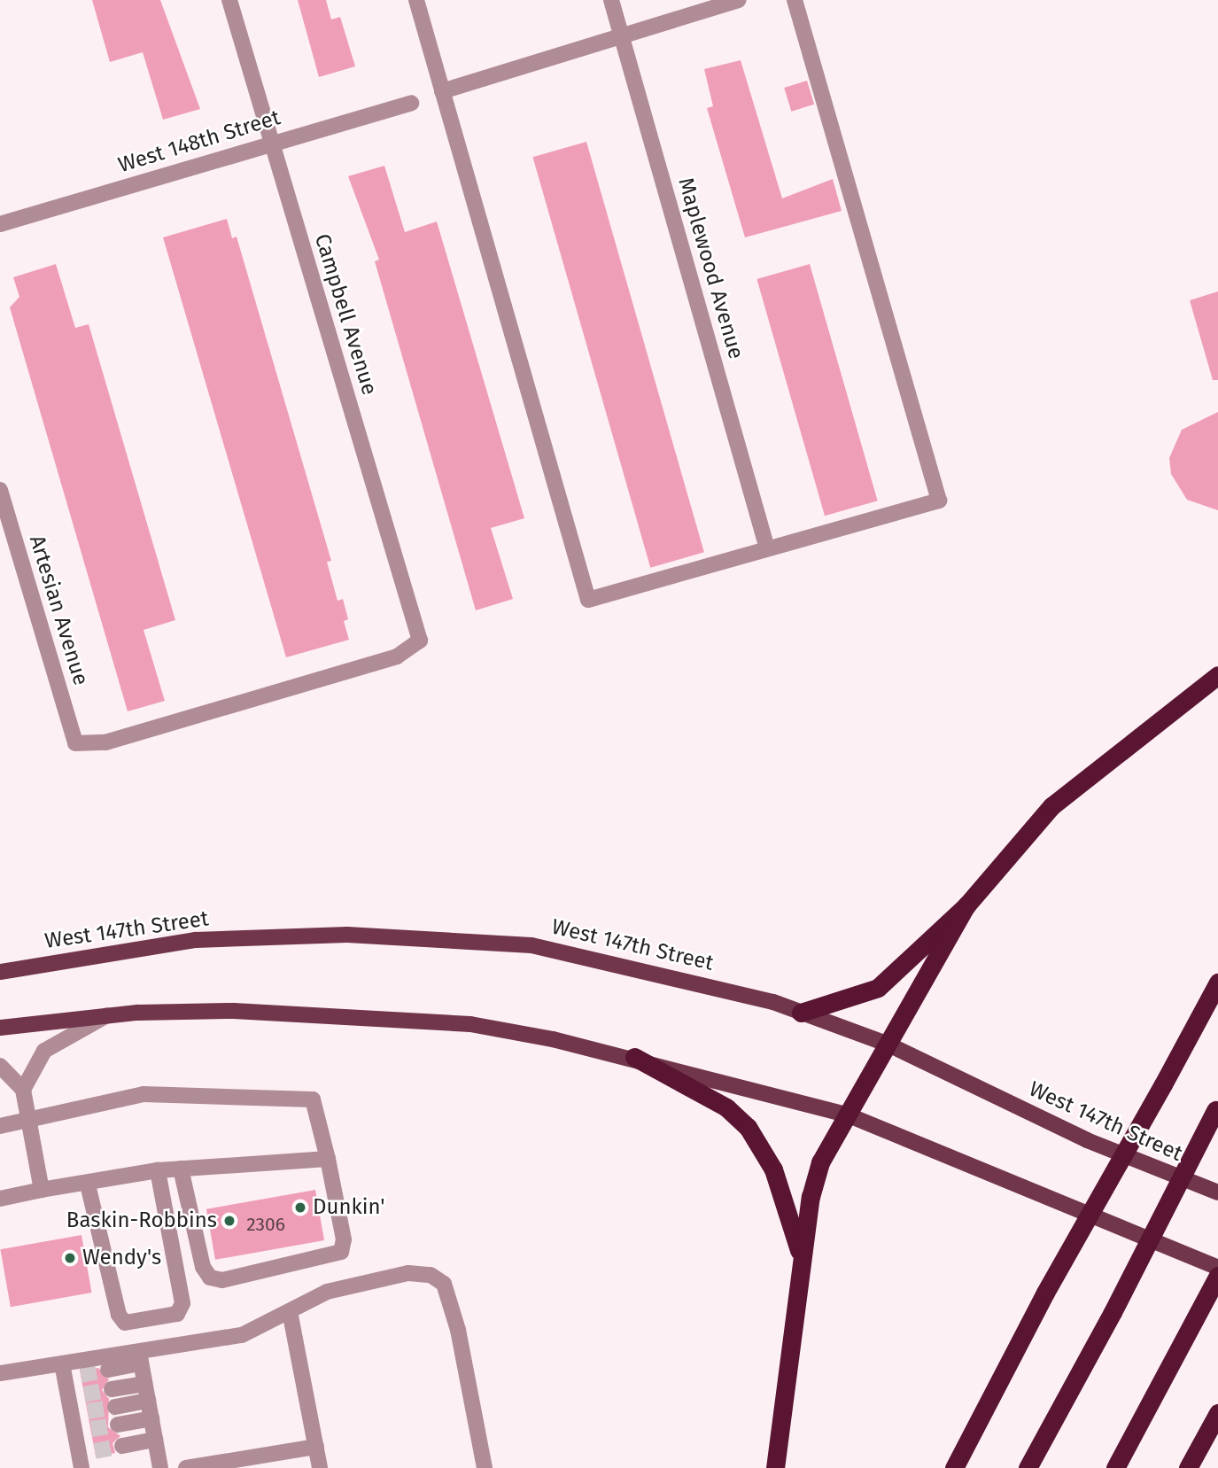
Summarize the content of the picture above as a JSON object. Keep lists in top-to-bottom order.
{
  "streets": {
    "main road": ["West 147th Street"],
    "street": [
      "West 148th Street",
      "Maplewood Avenue",
      "Campbell Avenue",
      "Artesian Avenue"
    ]
  },
  "crossings": [
    ["West 148th Street", "Campbell Avenue"],
    ["Campbell Avenue", "Artesian Avenue"]
  ],
  "places": ["Dunkin'", "Baskin-Robbins", "Wendy's"],
  "house_numbers": ["2306"]
}
